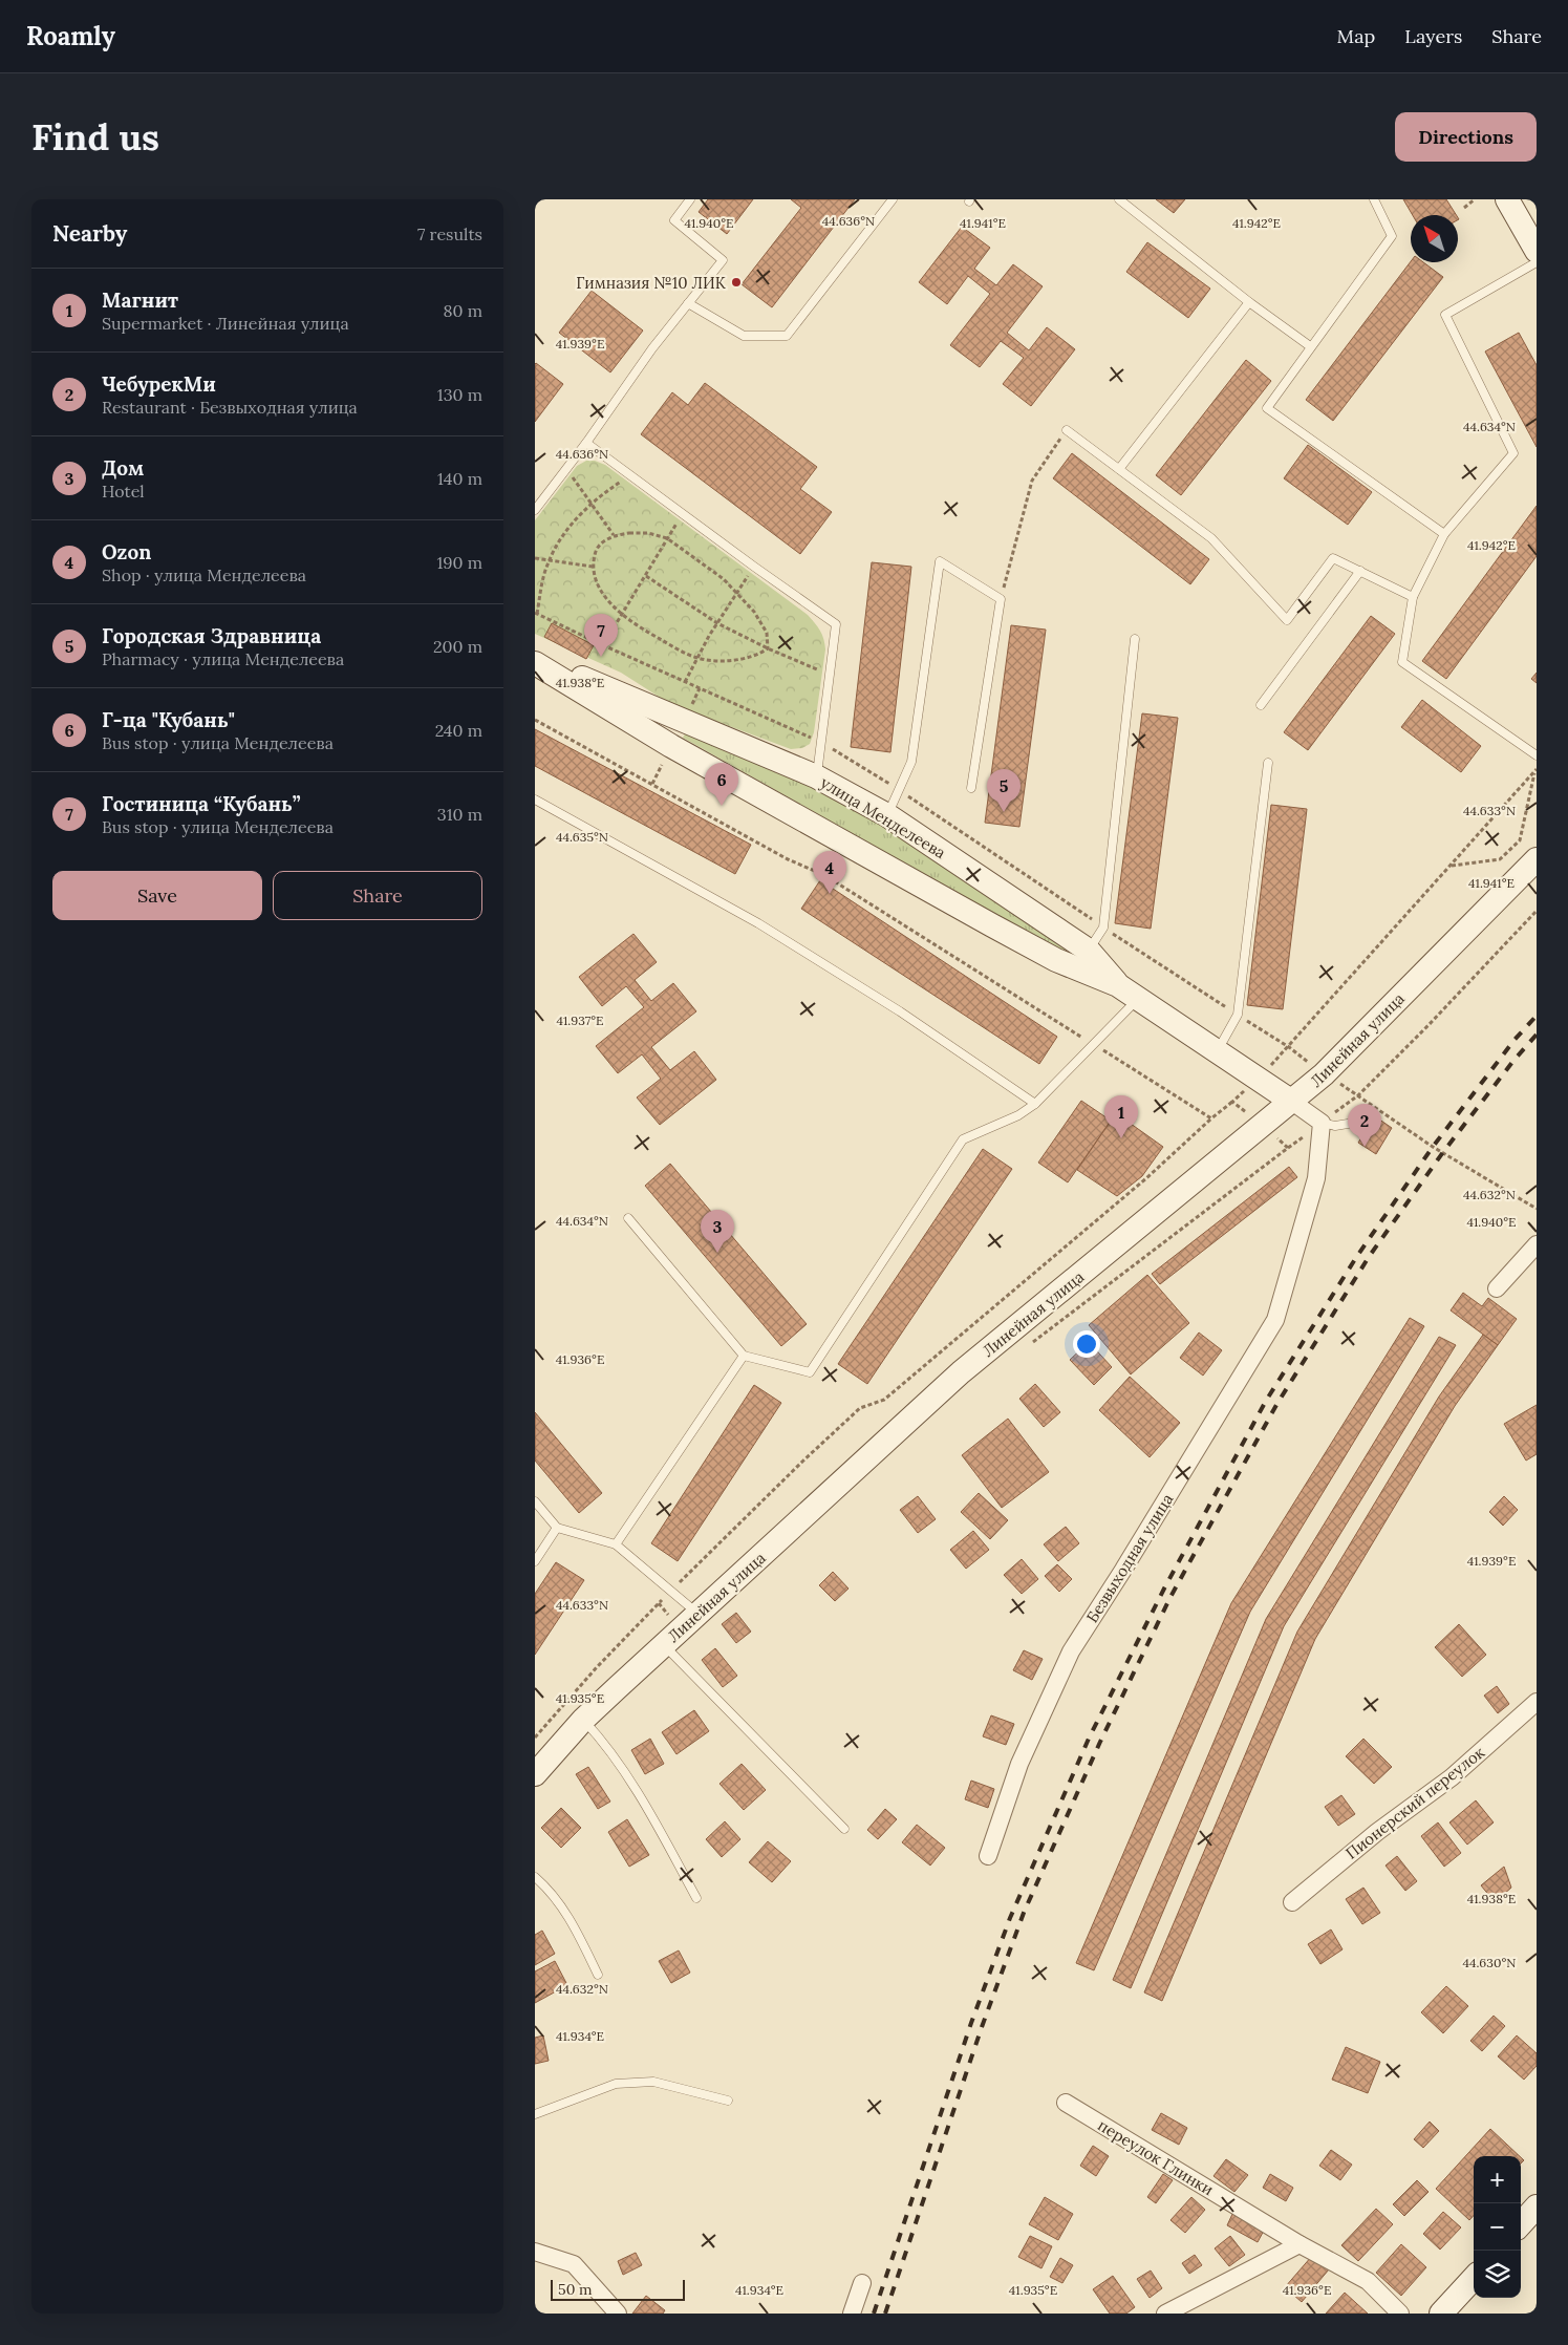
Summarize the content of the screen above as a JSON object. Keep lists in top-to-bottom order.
{
  "streets": {
    "main road": ["улица Менделеева", "Линейная улица"],
    "street": ["Безвыходная улица", "Пионерский переулок", "переулок Глинки"]
  },
  "crossings": [
    ["улица Менделеева", "Линейная улица"]
  ],
  "places": ["Гимназия №10 ЛИК"],
  "scale_bar": "50 m",
  "north": "top left",
  "page": {
    "header": "Roamly",
    "nav": ["Map", "Layers", "Share"],
    "buttons": [
      "Directions",
      ["Save", "Share"]
    ],
    "title": "Find us",
    "heading": ["Nearby", "7 results"],
    "list": [
      {
        "mark": "1",
        "name": "Магнит",
        "note": "Supermarket · Линейная улица",
        "value": "80 m"
      },
      {
        "mark": "2",
        "name": "ЧебурекМи",
        "note": "Restaurant · Безвыходная улица",
        "value": "130 m"
      },
      {
        "mark": "3",
        "name": "Дом",
        "note": "Hotel",
        "value": "140 m"
      },
      {
        "mark": "4",
        "name": "Ozon",
        "note": "Shop · улица Менделеева",
        "value": "190 m"
      },
      {
        "mark": "5",
        "name": "Городская Здравница",
        "note": "Pharmacy · улица Менделеева",
        "value": "200 m"
      },
      {
        "mark": "6",
        "name": "Г-ца \"Кубань\"",
        "note": "Bus stop · улица Менделеева",
        "value": "240 m"
      },
      {
        "mark": "7",
        "name": "Гостиница “Кубань”",
        "note": "Bus stop · улица Менделеева",
        "value": "310 m"
      }
    ],
    "pins": [
      "7",
      "6",
      "5",
      "4",
      "1",
      "2",
      "3"
    ],
    "map_buttons": ["+", "−"],
    "scale": "50 m"
  },
  "coordinates": [
    "44.636°N",
    "41.940°E",
    "41.941°E",
    "41.942°E",
    "41.939°E",
    "44.634°N",
    "41.938°E",
    "44.633°N",
    "44.635°N",
    "41.937°E",
    "44.632°N",
    "41.936°E",
    "41.935°E",
    "44.630°N",
    "41.934°E"
  ]
}
